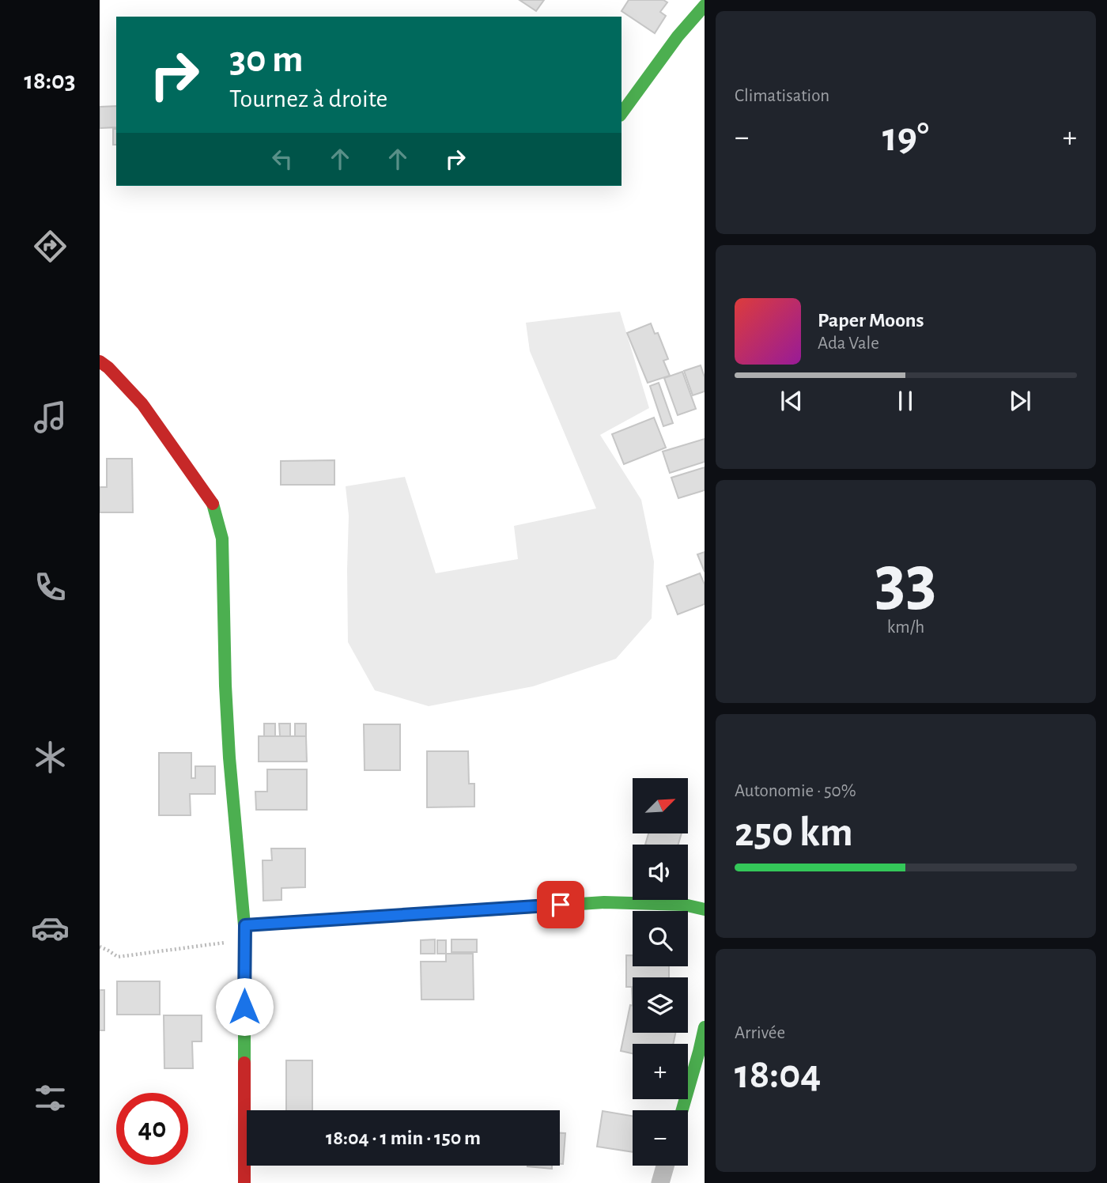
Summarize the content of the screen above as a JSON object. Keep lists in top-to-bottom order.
{
  "north": "top right",
  "page": {
    "tabs": "18:03",
    "tile": [
      "Climatisation",
      ["33", "km/h"],
      ["Autonomie · 50%", "250 km"],
      ["Arrivée", "18:04"]
    ],
    "turn": ["30 m", "Tournez à droite"],
    "heat": ["−", "19°", "+"],
    "song": ["Paper Moons", "Ada Vale"],
    "map_buttons": ["+", "−"],
    "limit": "40",
    "trip": "18:04 · 1 min · 150 m"
  }
}
